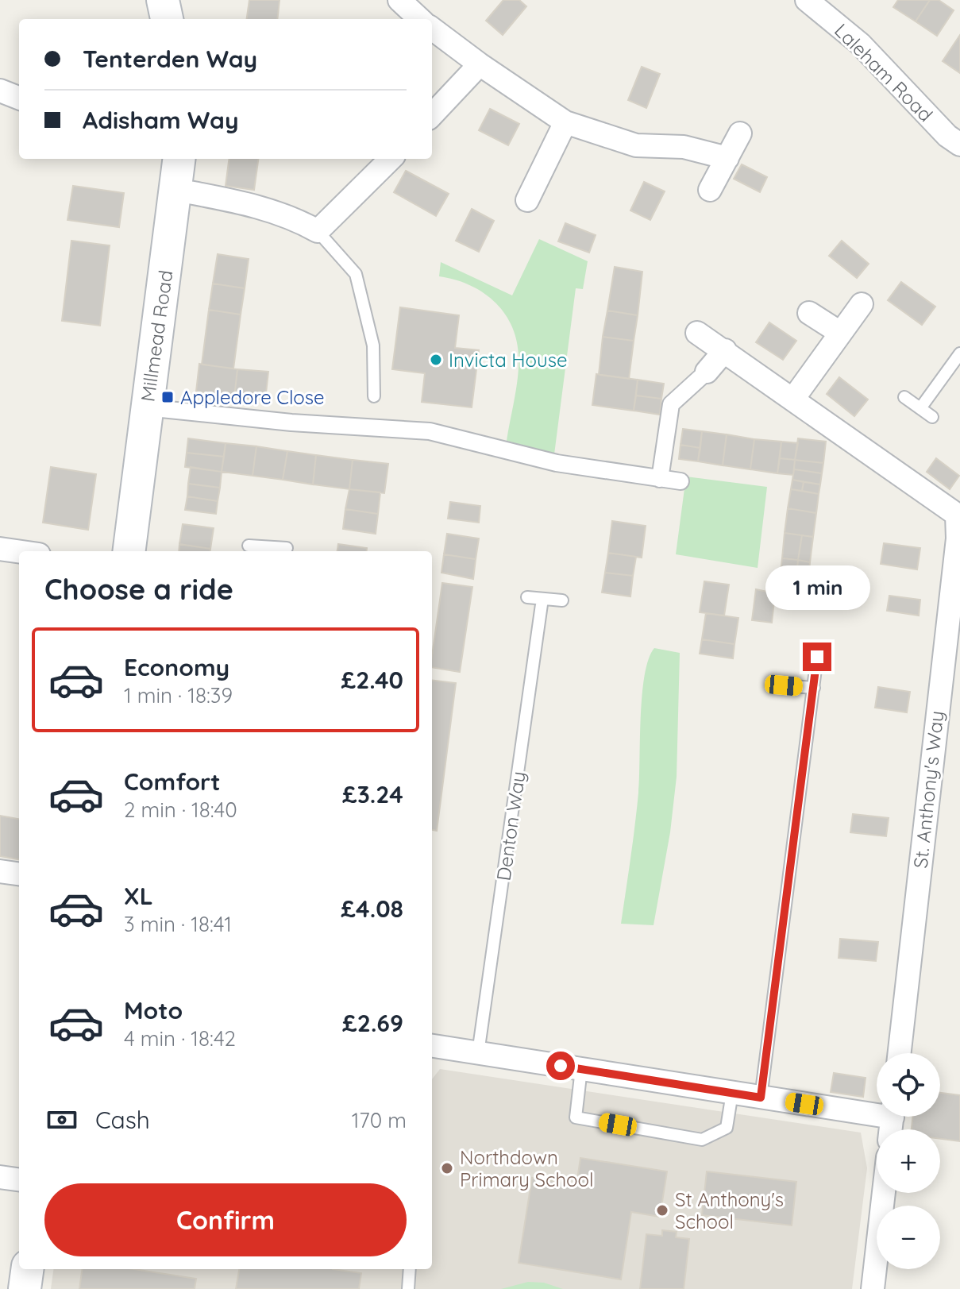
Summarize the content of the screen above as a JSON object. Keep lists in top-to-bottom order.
{
  "streets": {
    "main road": ["Millmead Road"],
    "street": ["Laleham Road", "St. Anthony's Way"],
    "lane": ["Denton Way"]
  },
  "places": {
    "other": ["Invicta House", "Northdown Primary School", "St Anthony's School"],
    "transit": ["Appledore Close"]
  },
  "page": {
    "banner": ["Tenterden Way", "Adisham Way"],
    "heading": "Choose a ride",
    "bubble": "1 min",
    "list": [
      {
        "name": "Economy",
        "note": "1 min · 18:39",
        "value": "£2.40"
      },
      {
        "name": "Comfort",
        "note": "2 min · 18:40",
        "value": "£3.24"
      },
      {
        "name": "XL",
        "note": "3 min · 18:41",
        "value": "£4.08"
      },
      {
        "name": "Moto",
        "note": "4 min · 18:42",
        "value": "£2.69"
      }
    ],
    "map_buttons": ["+", "−"],
    "pay": ["Cash", "170 m"],
    "buttons": "Confirm"
  }
}
